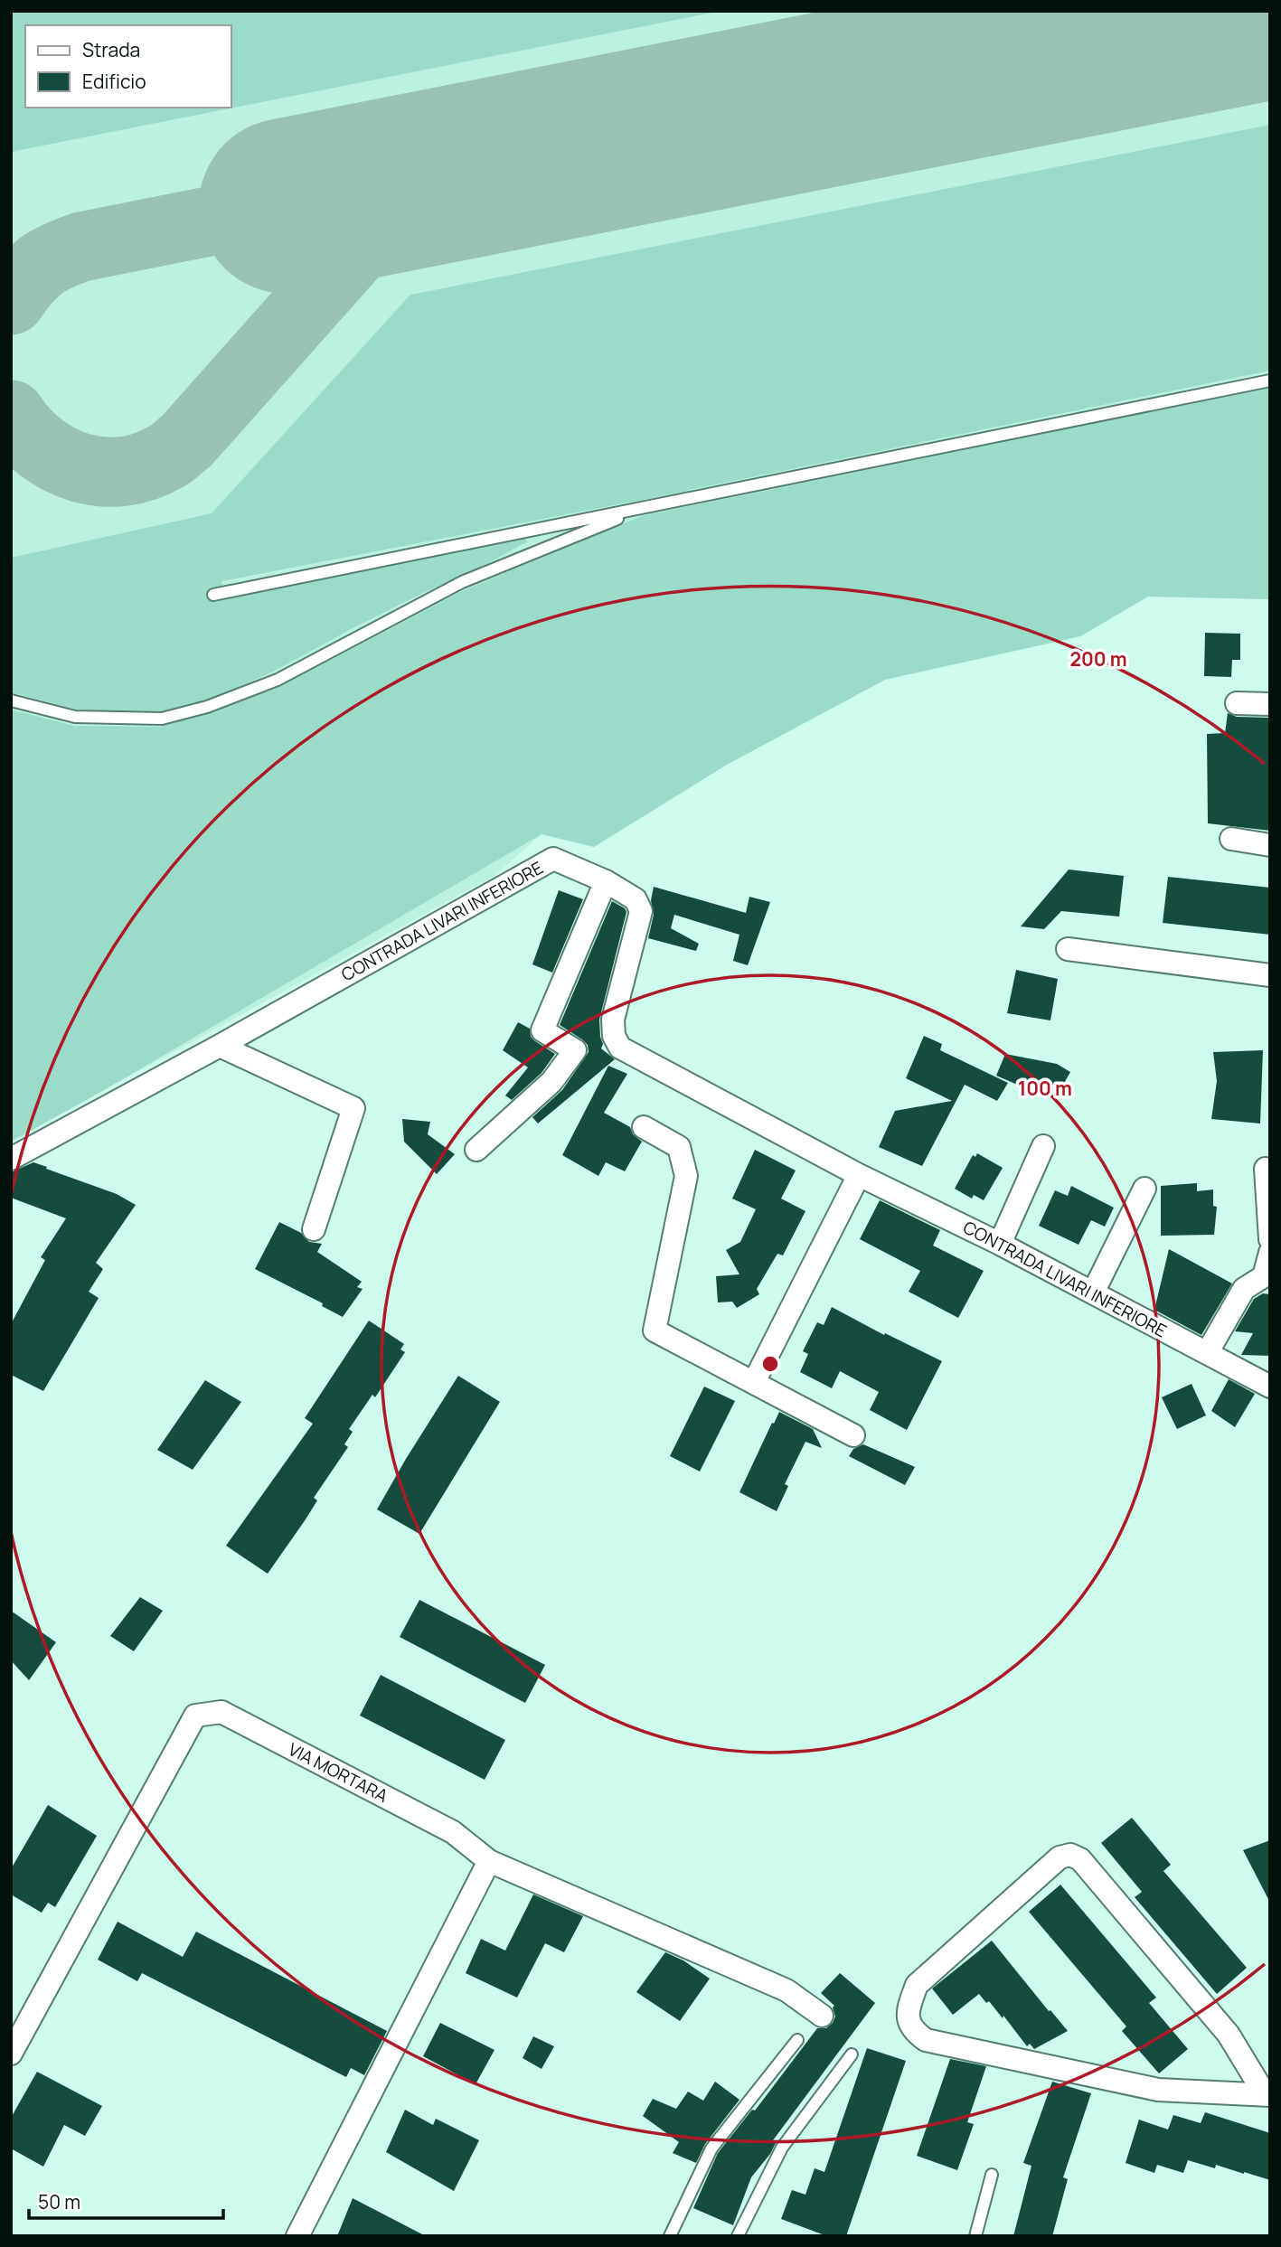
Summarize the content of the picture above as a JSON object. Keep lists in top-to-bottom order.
{
  "streets": {
    "street": ["CONTRADA LIVARI INFERIORE", "VIA MORTARA"]
  },
  "legend": ["Strada", "Edificio"],
  "scale_bar": "50 m",
  "rings": ["200 m", "100 m"]
}
